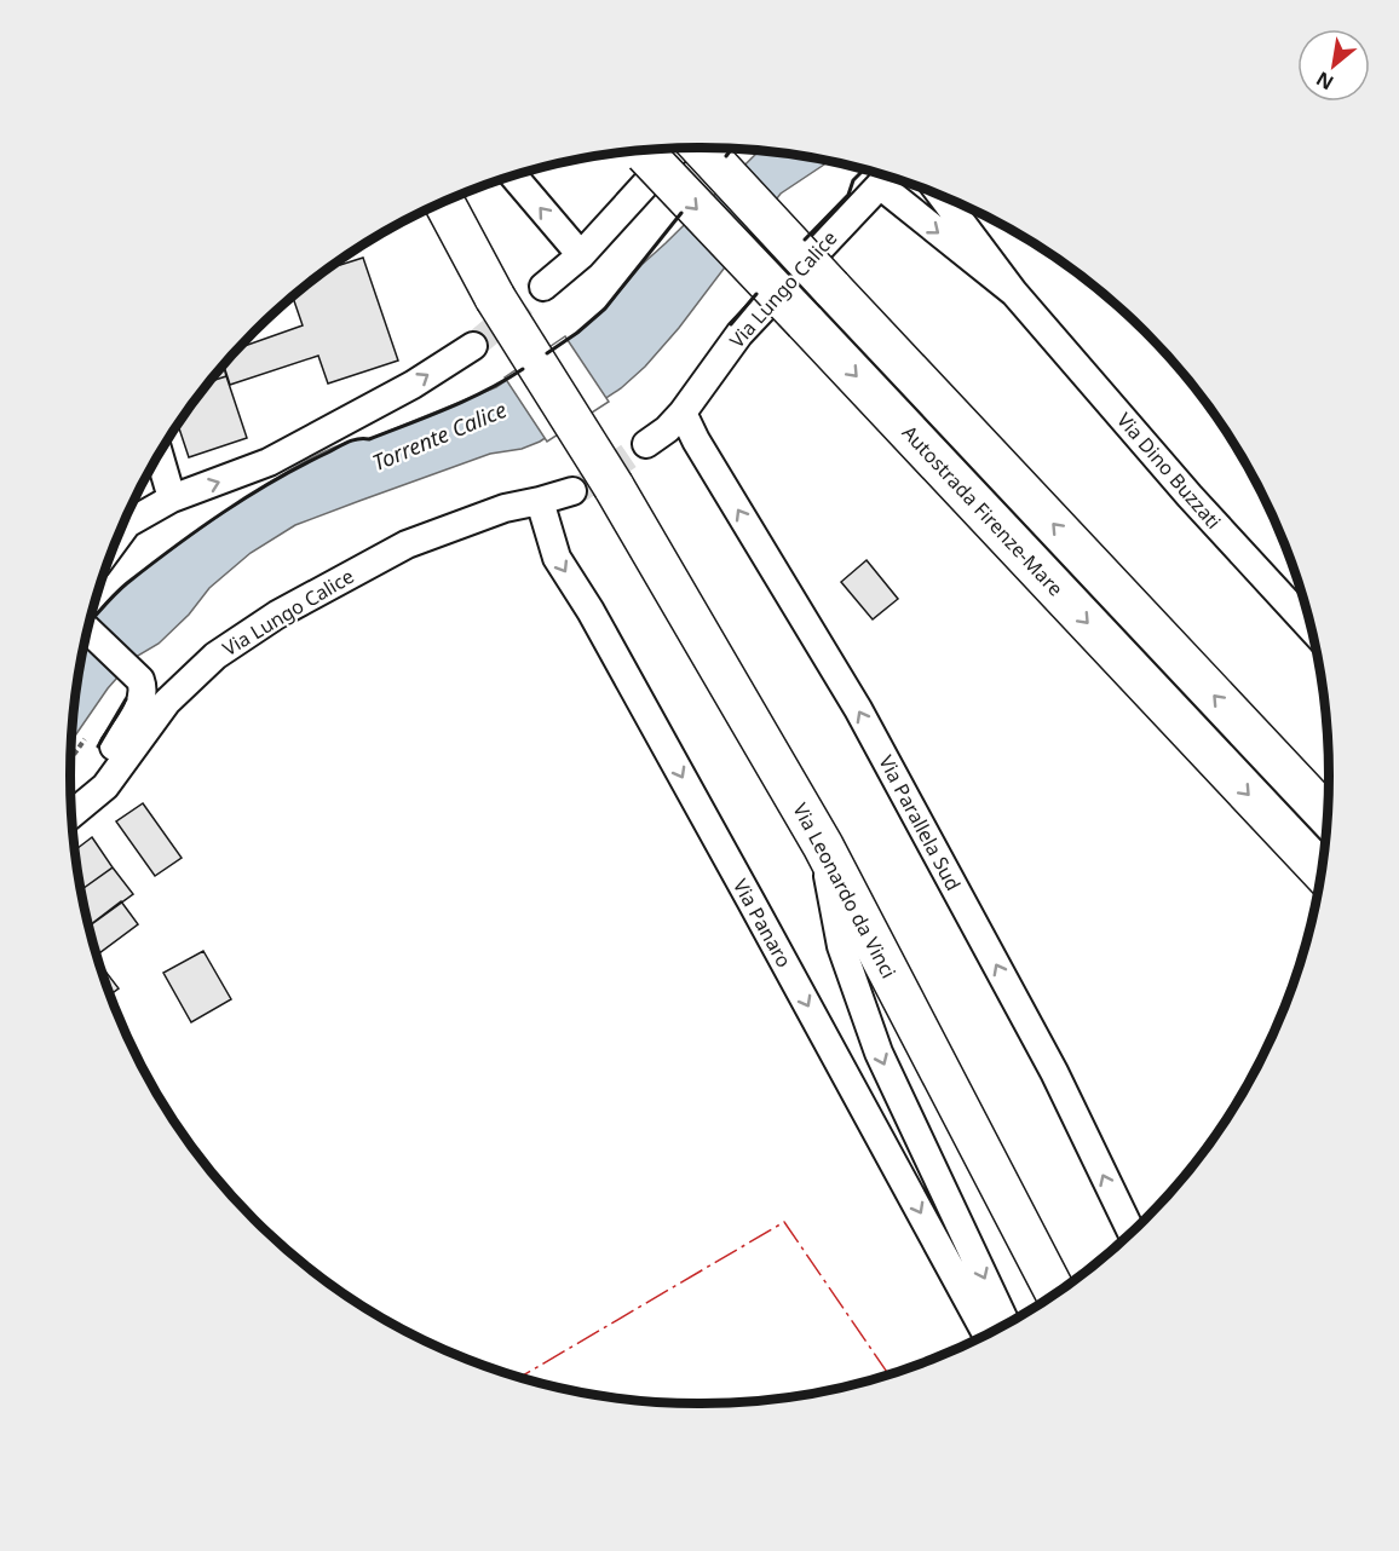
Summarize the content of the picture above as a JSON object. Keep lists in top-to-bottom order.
{
  "streets": {
    "main road": ["Autostrada Firenze-Mare", "Via Leonardo da Vinci"],
    "street": [
      "Via Lungo Calice",
      "Via Dino Buzzati",
      "Via Parallela Sud",
      "Via Panaro"
    ]
  },
  "crossings": [
    ["Via Lungo Calice", "Via Dino Buzzati"],
    ["Via Lungo Calice", "Via Parallela Sud"],
    ["Via Lungo Calice", "Via Panaro"]
  ],
  "water": ["Torrente Calice"],
  "north": "bottom left"
}
